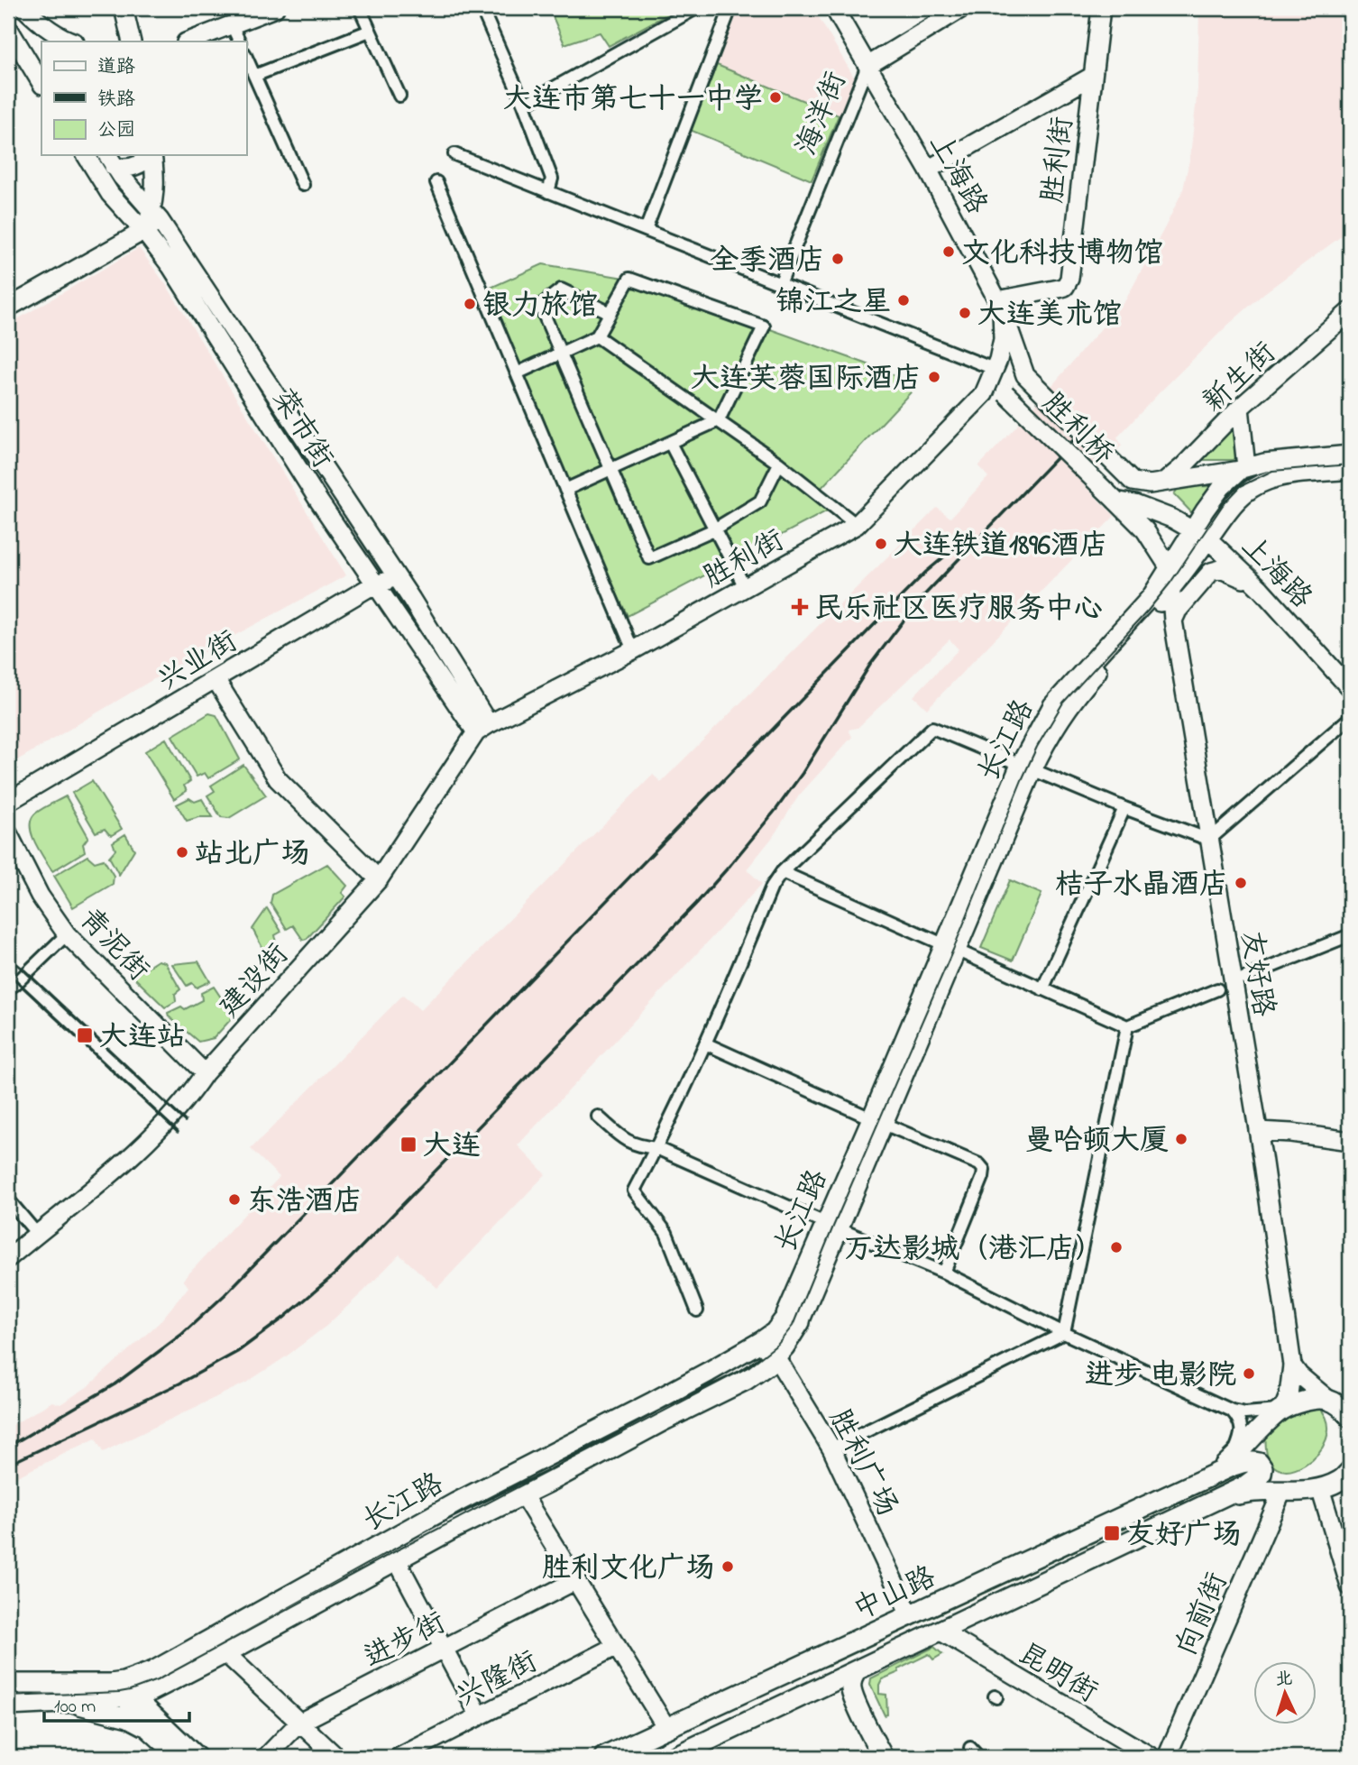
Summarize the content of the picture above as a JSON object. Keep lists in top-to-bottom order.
{
  "streets": {
    "main road": [
      "海洋街",
      "胜利街",
      "上海路",
      "新生街",
      "菜市街",
      "胜利桥",
      "兴业街",
      "长江路",
      "青泥街",
      "友好路",
      "建设街",
      "胜利广场",
      "中山路",
      "向前街",
      "进步街",
      "昆明街",
      "兴隆街"
    ]
  },
  "crossings": [
    ["海洋街", "上海路"],
    ["胜利街", "上海路"],
    ["胜利街", "菜市街"],
    ["胜利街", "胜利桥"],
    ["胜利街", "建设街"],
    ["上海路", "胜利桥"],
    ["上海路", "长江路"],
    ["新生街", "胜利桥"],
    ["菜市街", "兴业街"],
    ["菜市街", "建设街"],
    ["胜利桥", "长江路"],
    ["胜利桥", "友好路"],
    ["长江路", "友好路"],
    ["长江路", "胜利广场"],
    ["青泥街", "建设街"],
    ["胜利广场", "中山路"],
    ["中山路", "昆明街"]
  ],
  "places": {
    "other": [
      "大连市第七十一中学",
      "文化科技博物馆",
      "全季酒店",
      "锦江之星",
      "银力旅馆",
      "大连美术馆",
      "大连芙蓉国际酒店",
      "大连铁道1896酒店",
      "站北广场",
      "桔子水晶酒店",
      "曼哈顿大厦",
      "东浩酒店",
      "万达影城（港汇店）",
      "进步 电影院",
      "胜利文化广场"
    ],
    "health": ["民乐社区医疗服务中心"],
    "transit": ["大连站", "大连", "友好广场"]
  },
  "legend": ["道路", "铁路", "公园"],
  "scale_bar": "100 m",
  "north": "top"
}
